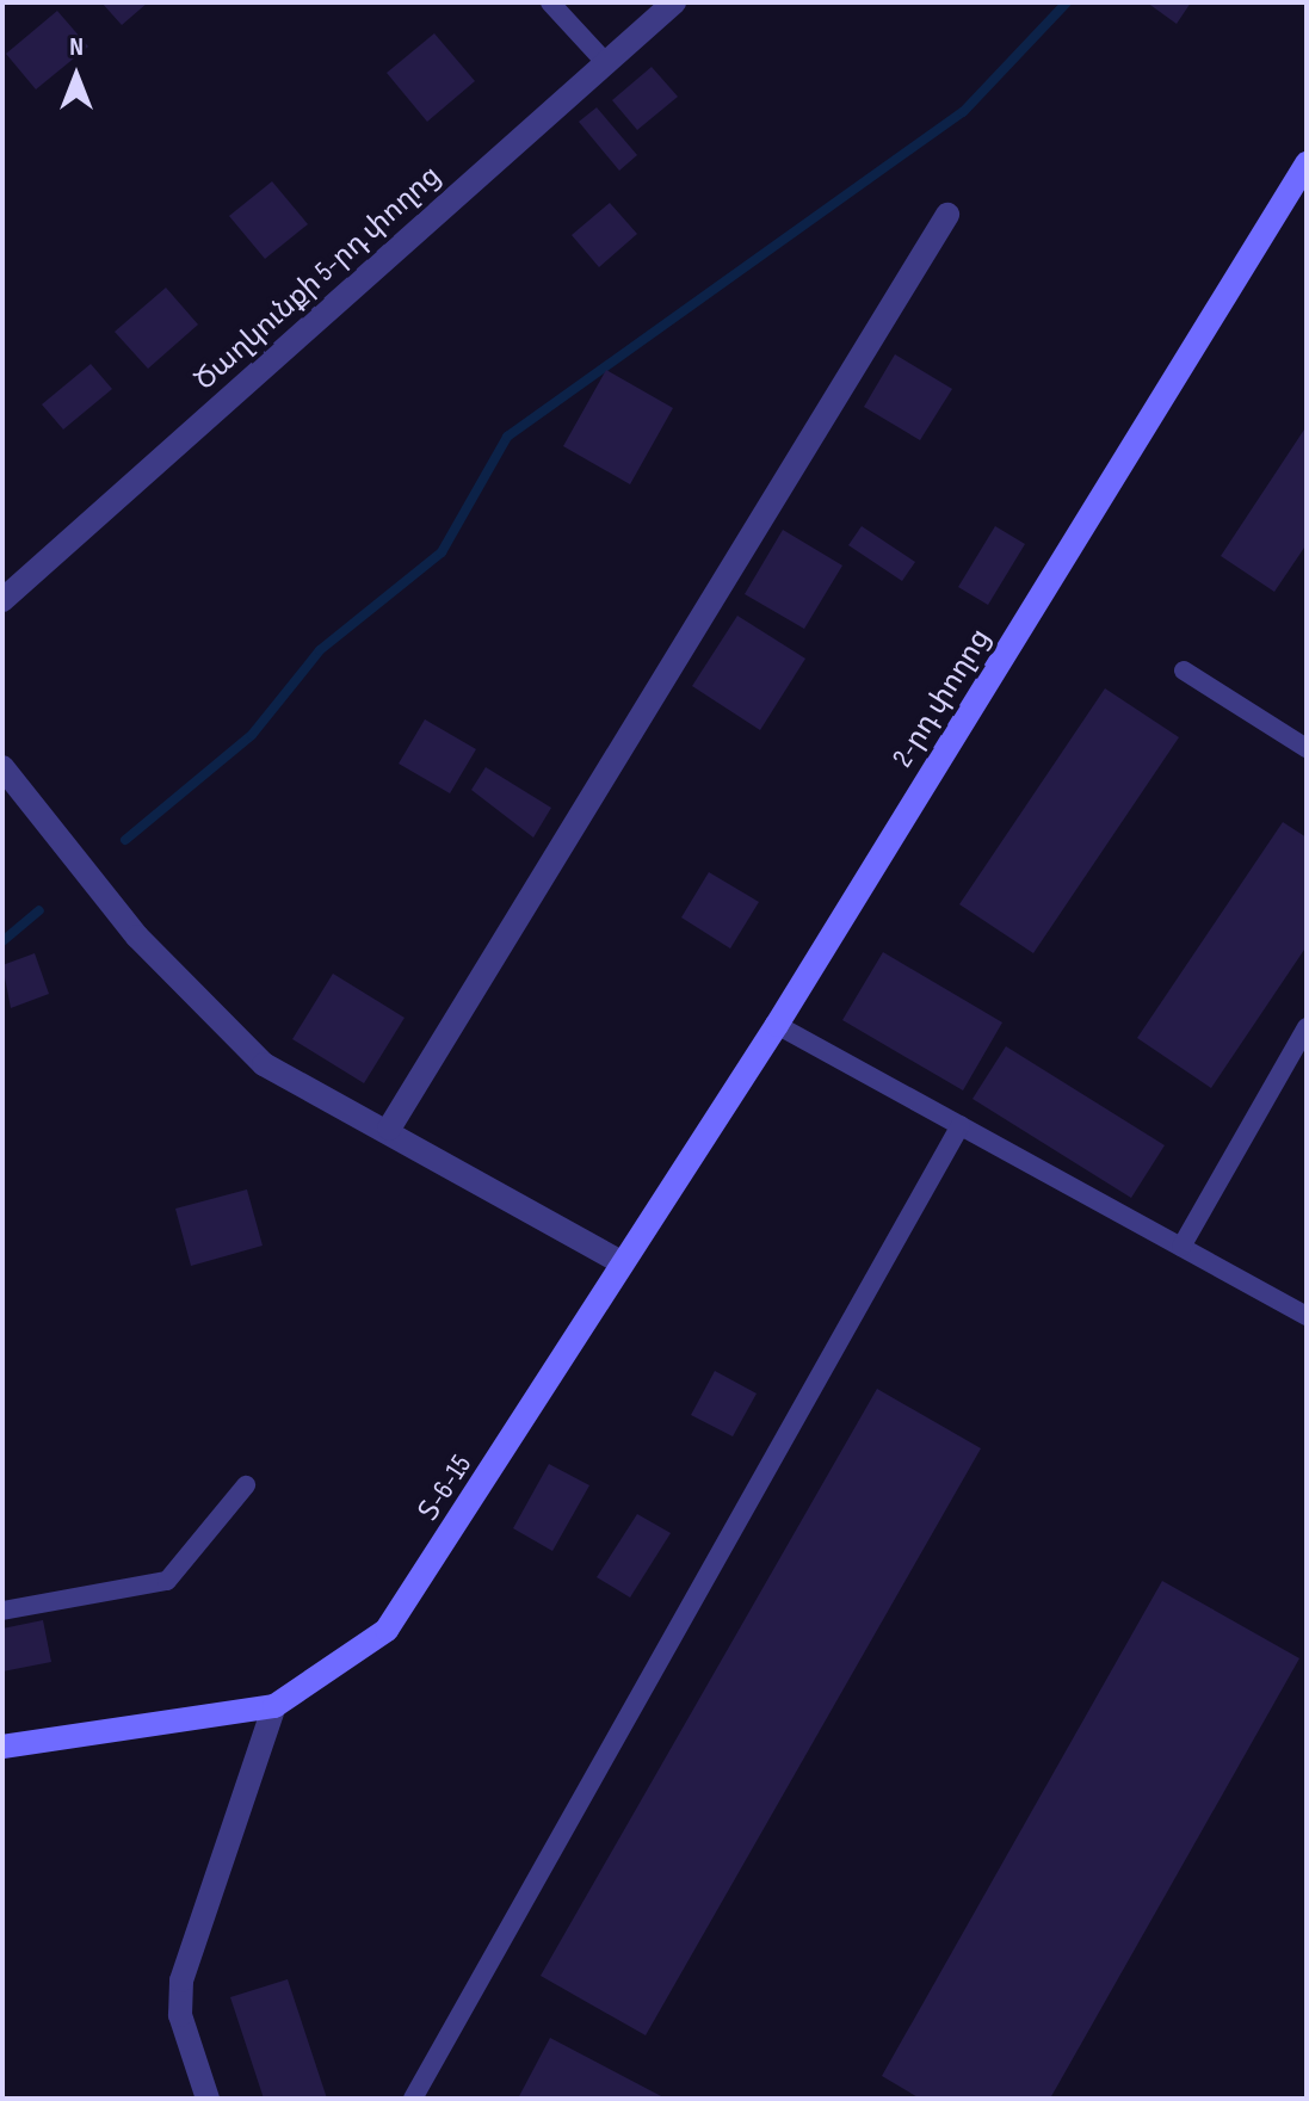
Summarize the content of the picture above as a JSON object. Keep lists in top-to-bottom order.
{
  "streets": {
    "street": ["Ծաղկունքի 5-րդ փողոց", "2-րդ փողոց", "Տ-6-15"]
  },
  "crossings": [
    ["2-րդ փողոց", "Տ-6-15"]
  ],
  "north": "top"
}
